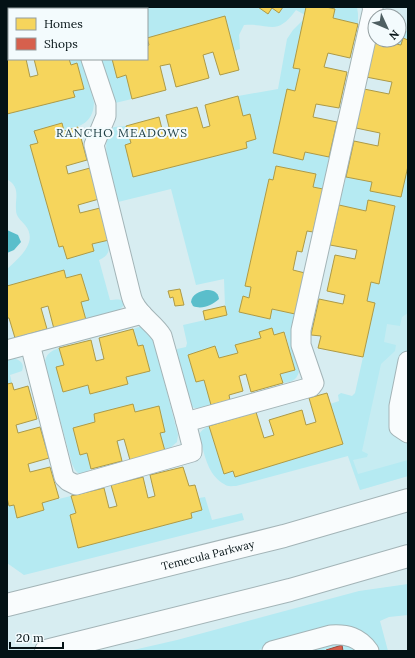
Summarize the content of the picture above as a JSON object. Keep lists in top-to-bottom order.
{
  "streets": {
    "main road": ["Temecula Parkway"]
  },
  "districts": ["RANCHO MEADOWS"],
  "legend": ["Homes", "Shops"],
  "scale_bar": "20 m",
  "north": "bottom right"
}
